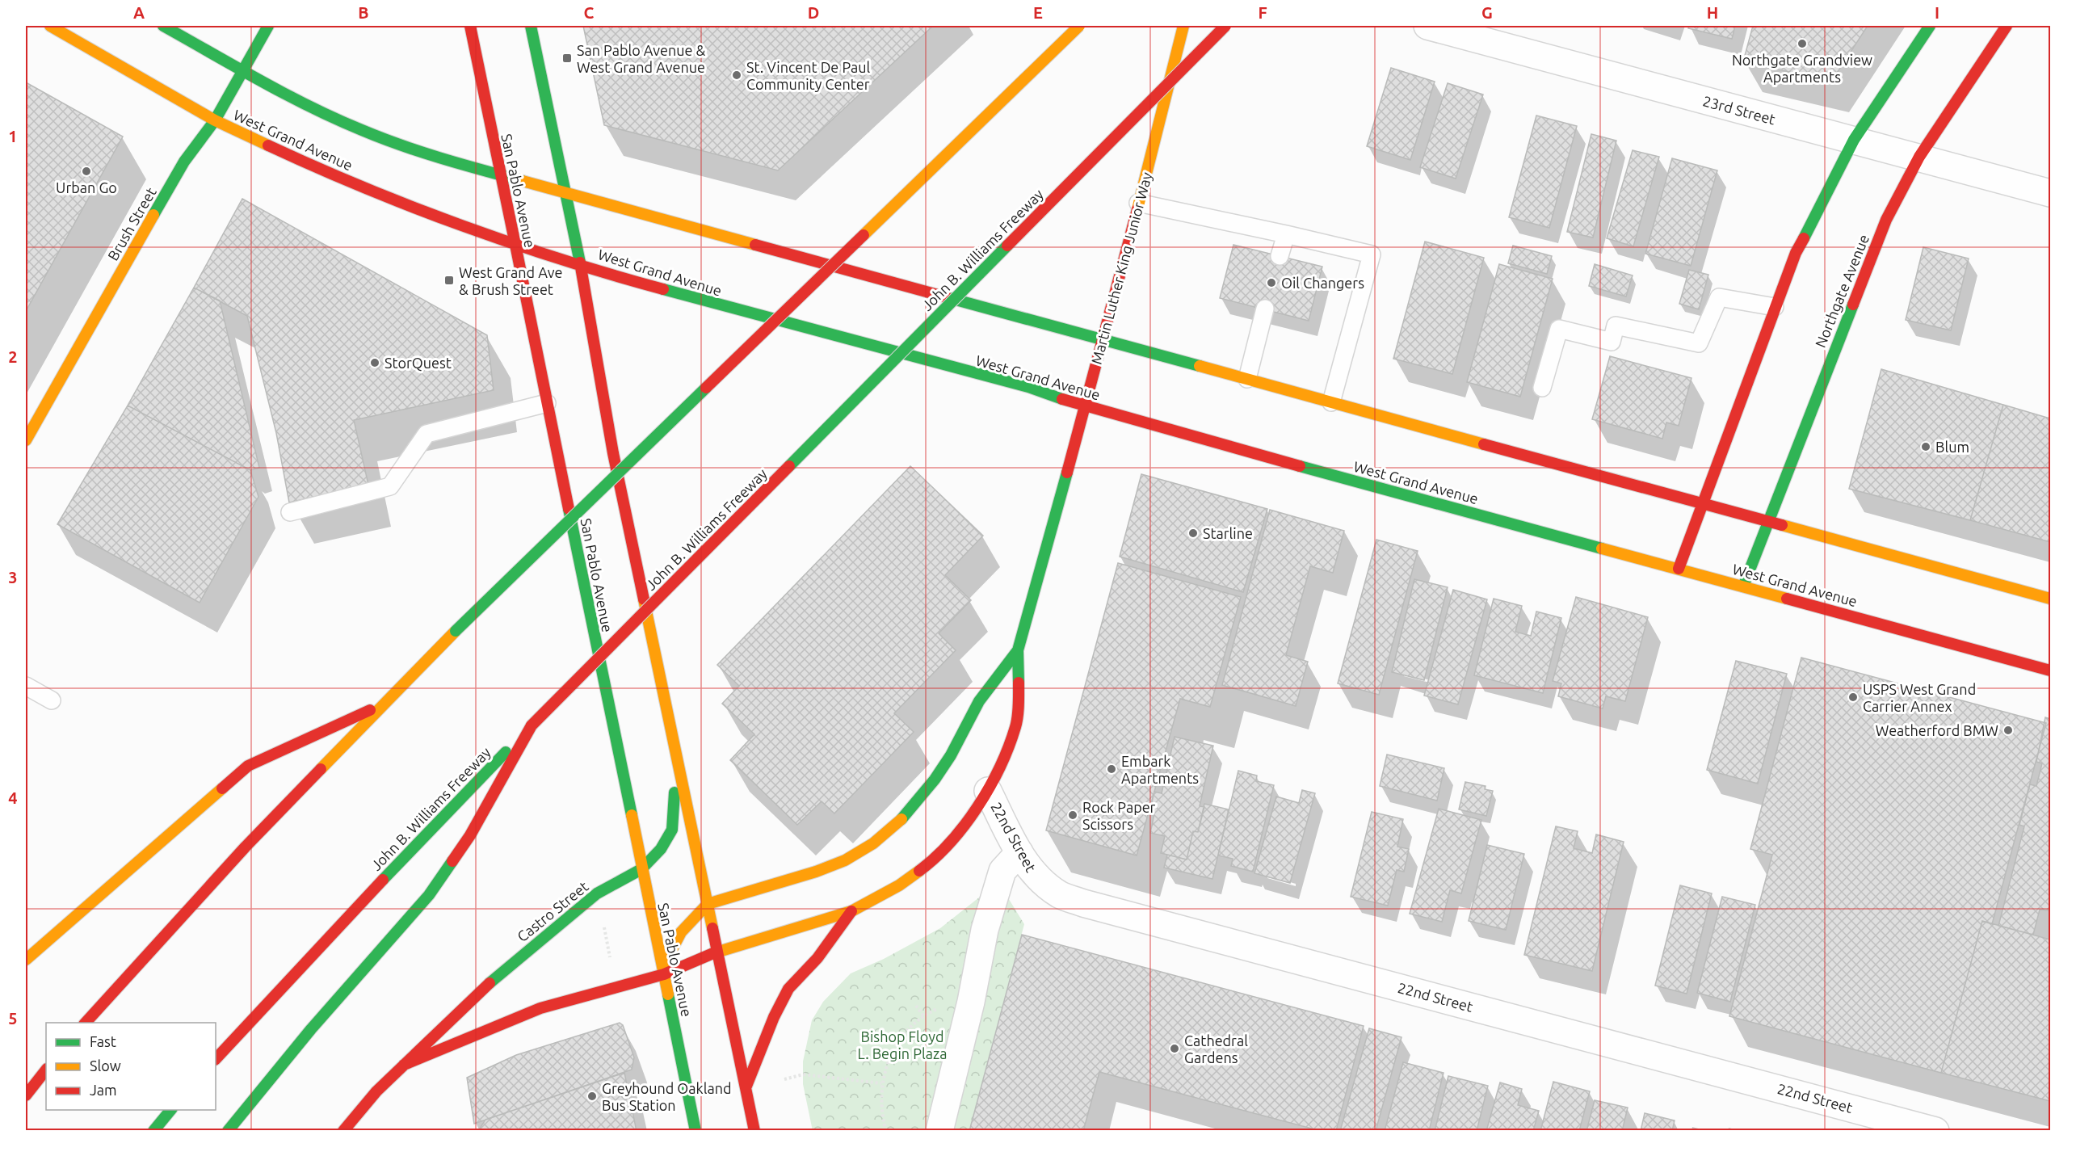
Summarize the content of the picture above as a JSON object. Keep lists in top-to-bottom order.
{
  "streets": {
    "main road": [
      "West Grand Avenue",
      "San Pablo Avenue",
      "Brush Street",
      "John B. Williams Freeway",
      "Martin Luther King Junior Way",
      "Northgate Avenue",
      "Castro Street"
    ],
    "street": ["23rd Street", "22nd Street"]
  },
  "crossings": [
    ["23rd Street", "Northgate Avenue"],
    ["West Grand Avenue", "San Pablo Avenue"],
    ["West Grand Avenue", "Brush Street"],
    ["West Grand Avenue", "Martin Luther King Junior Way"],
    ["West Grand Avenue", "Northgate Avenue"],
    ["San Pablo Avenue", "Castro Street"],
    ["Martin Luther King Junior Way", "22nd Street"],
    ["Martin Luther King Junior Way", "Castro Street"],
    ["22nd Street", "Castro Street"]
  ],
  "parks": ["Bishop Floyd L. Begin Plaza"],
  "places": {
    "other": [
      "Northgate Grandview Apartments",
      "St. Vincent De Paul Community Center",
      "Urban Go",
      "Oil Changers",
      "StorQuest",
      "Blum",
      "Starline",
      "USPS West Grand Carrier Annex",
      "Weatherford BMW",
      "Embark Apartments",
      "Rock Paper Scissors",
      "Cathedral Gardens",
      "Greyhound Oakland Bus Station"
    ],
    "transit": ["San Pablo Avenue & West Grand Avenue", "West Grand Ave & Brush Street"]
  },
  "legend": ["Fast", "Slow", "Jam"],
  "grid": {
    "columns": [
      "A",
      "B",
      "C",
      "D",
      "E",
      "F",
      "G",
      "H",
      "I"
    ],
    "rows": [
      "1",
      "2",
      "3",
      "4",
      "5"
    ]
  }
}
